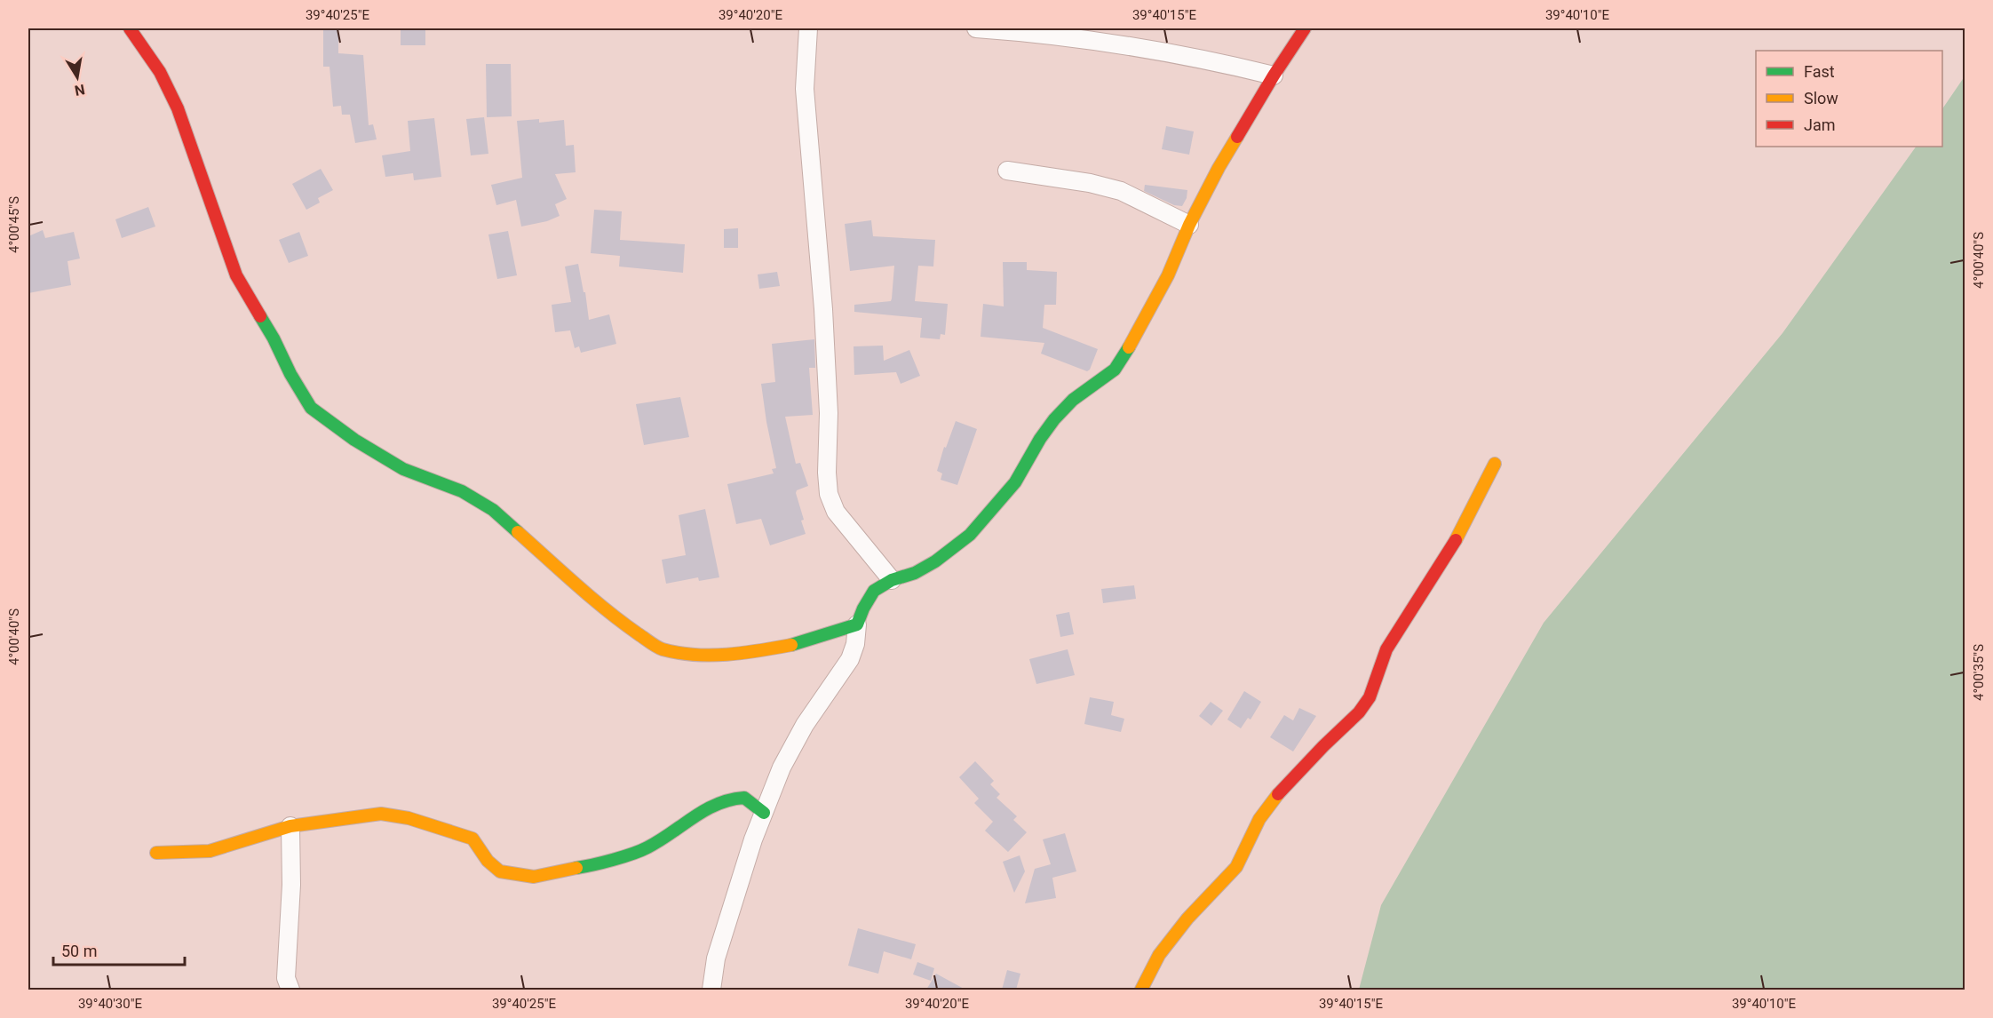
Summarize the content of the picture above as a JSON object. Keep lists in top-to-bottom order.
{
  "legend": ["Fast", "Slow", "Jam"],
  "scale_bar": "50 m",
  "north": "bottom",
  "coordinates": [
    "39°40'25\"E",
    "39°40'20\"E",
    "39°40'15\"E",
    "39°40'10\"E",
    "4°00'45\"S",
    "4°00'40\"S",
    "4°00'35\"S",
    "39°40'30\"E"
  ]
}
